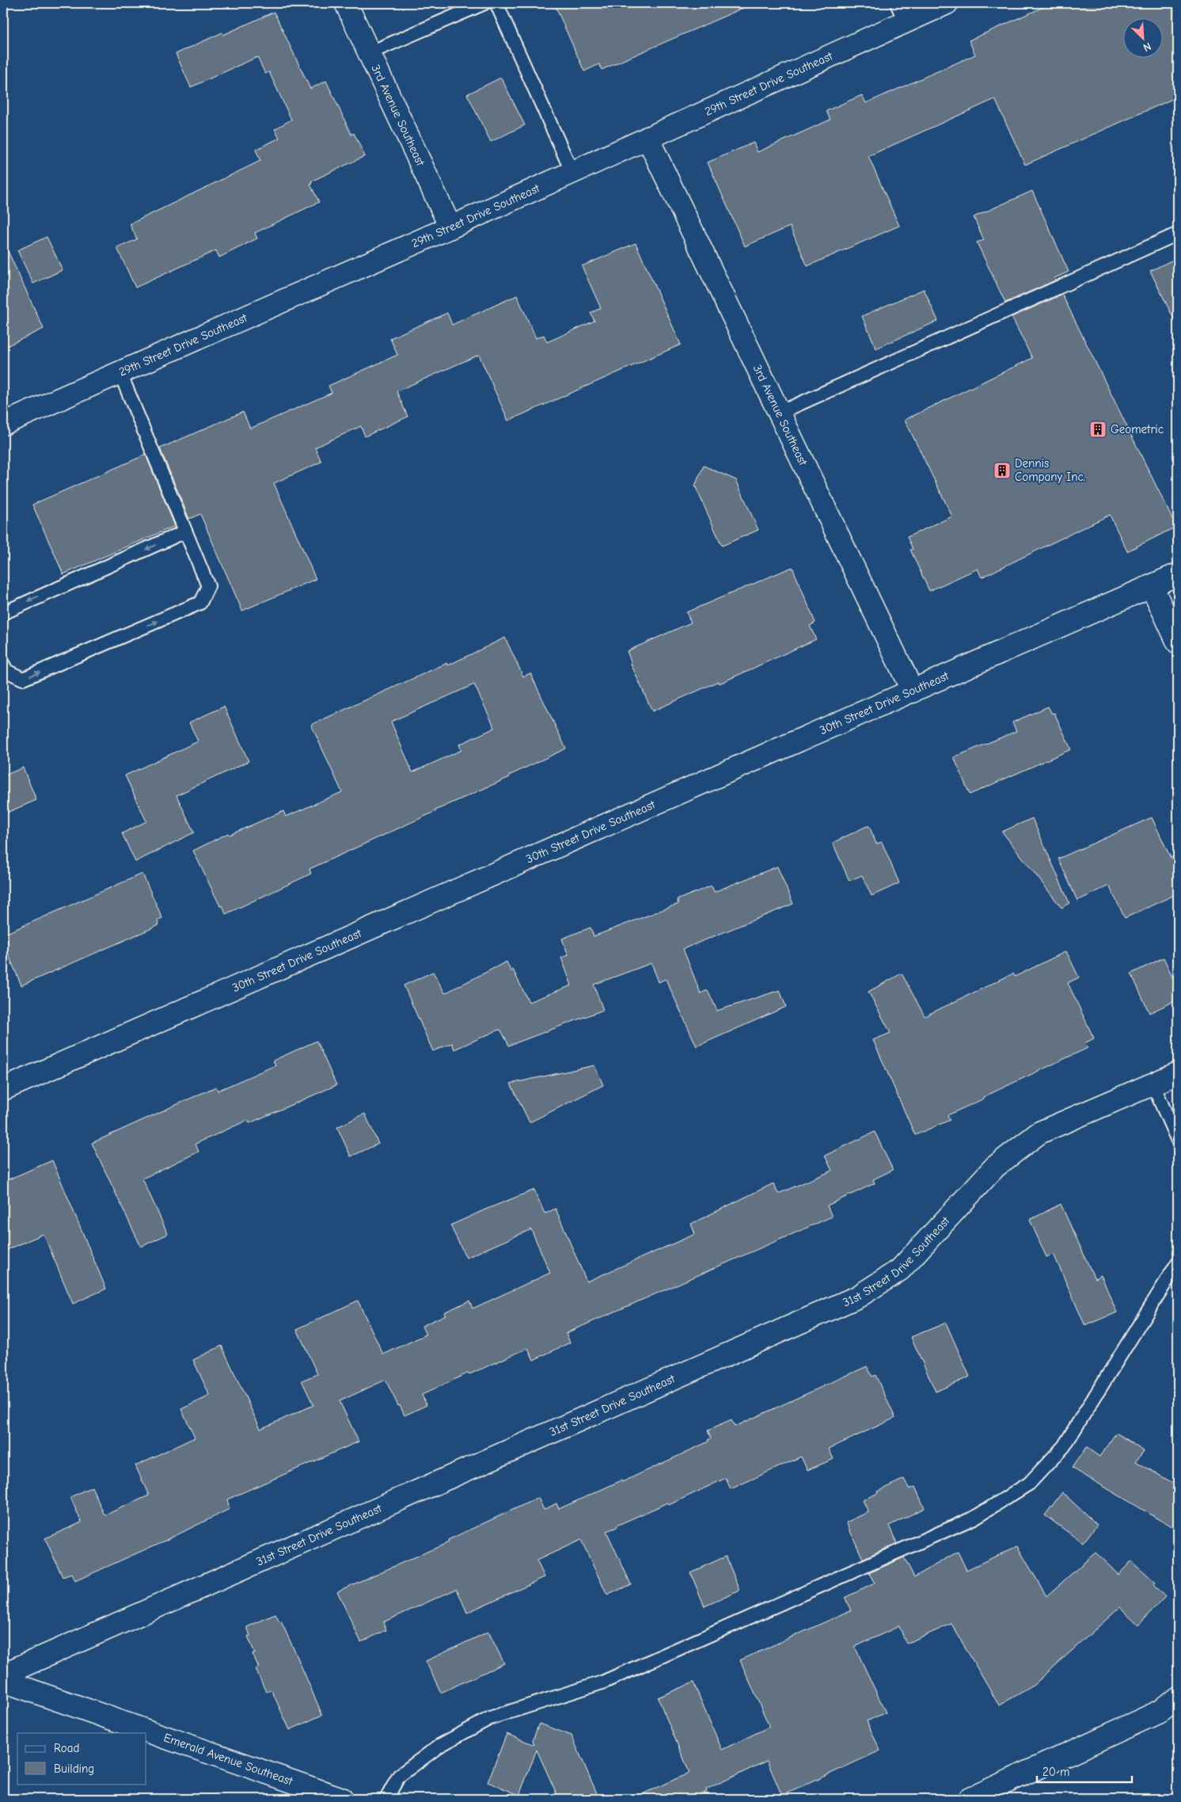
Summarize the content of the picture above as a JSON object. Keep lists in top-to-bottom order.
{
  "streets": {
    "street": [
      "29th Street Drive Southeast",
      "3rd Avenue Southeast",
      "30th Street Drive Southeast",
      "31st Street Drive Southeast",
      "Emerald Avenue Southeast"
    ]
  },
  "crossings": [
    ["29th Street Drive Southeast", "3rd Avenue Southeast"],
    ["3rd Avenue Southeast", "30th Street Drive Southeast"]
  ],
  "places": {
    "building": ["Geometric", "Dennis Company Inc."]
  },
  "legend": ["Road", "Building"],
  "scale_bar": "20 m",
  "north": "bottom right"
}
